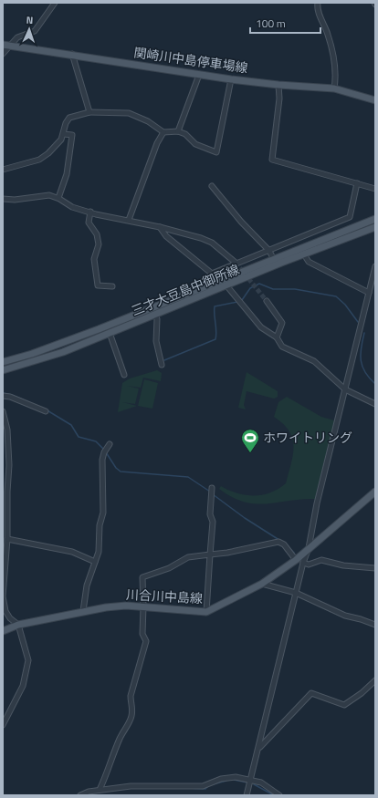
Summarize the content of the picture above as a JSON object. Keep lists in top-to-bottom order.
{
  "streets": {
    "main road": ["関崎川中島停車場線", "三才大豆島中御所線", "川合川中島線"]
  },
  "places": {
    "sports": ["ホワイトリング"]
  },
  "scale_bar": "100 m",
  "north": "top"
}
